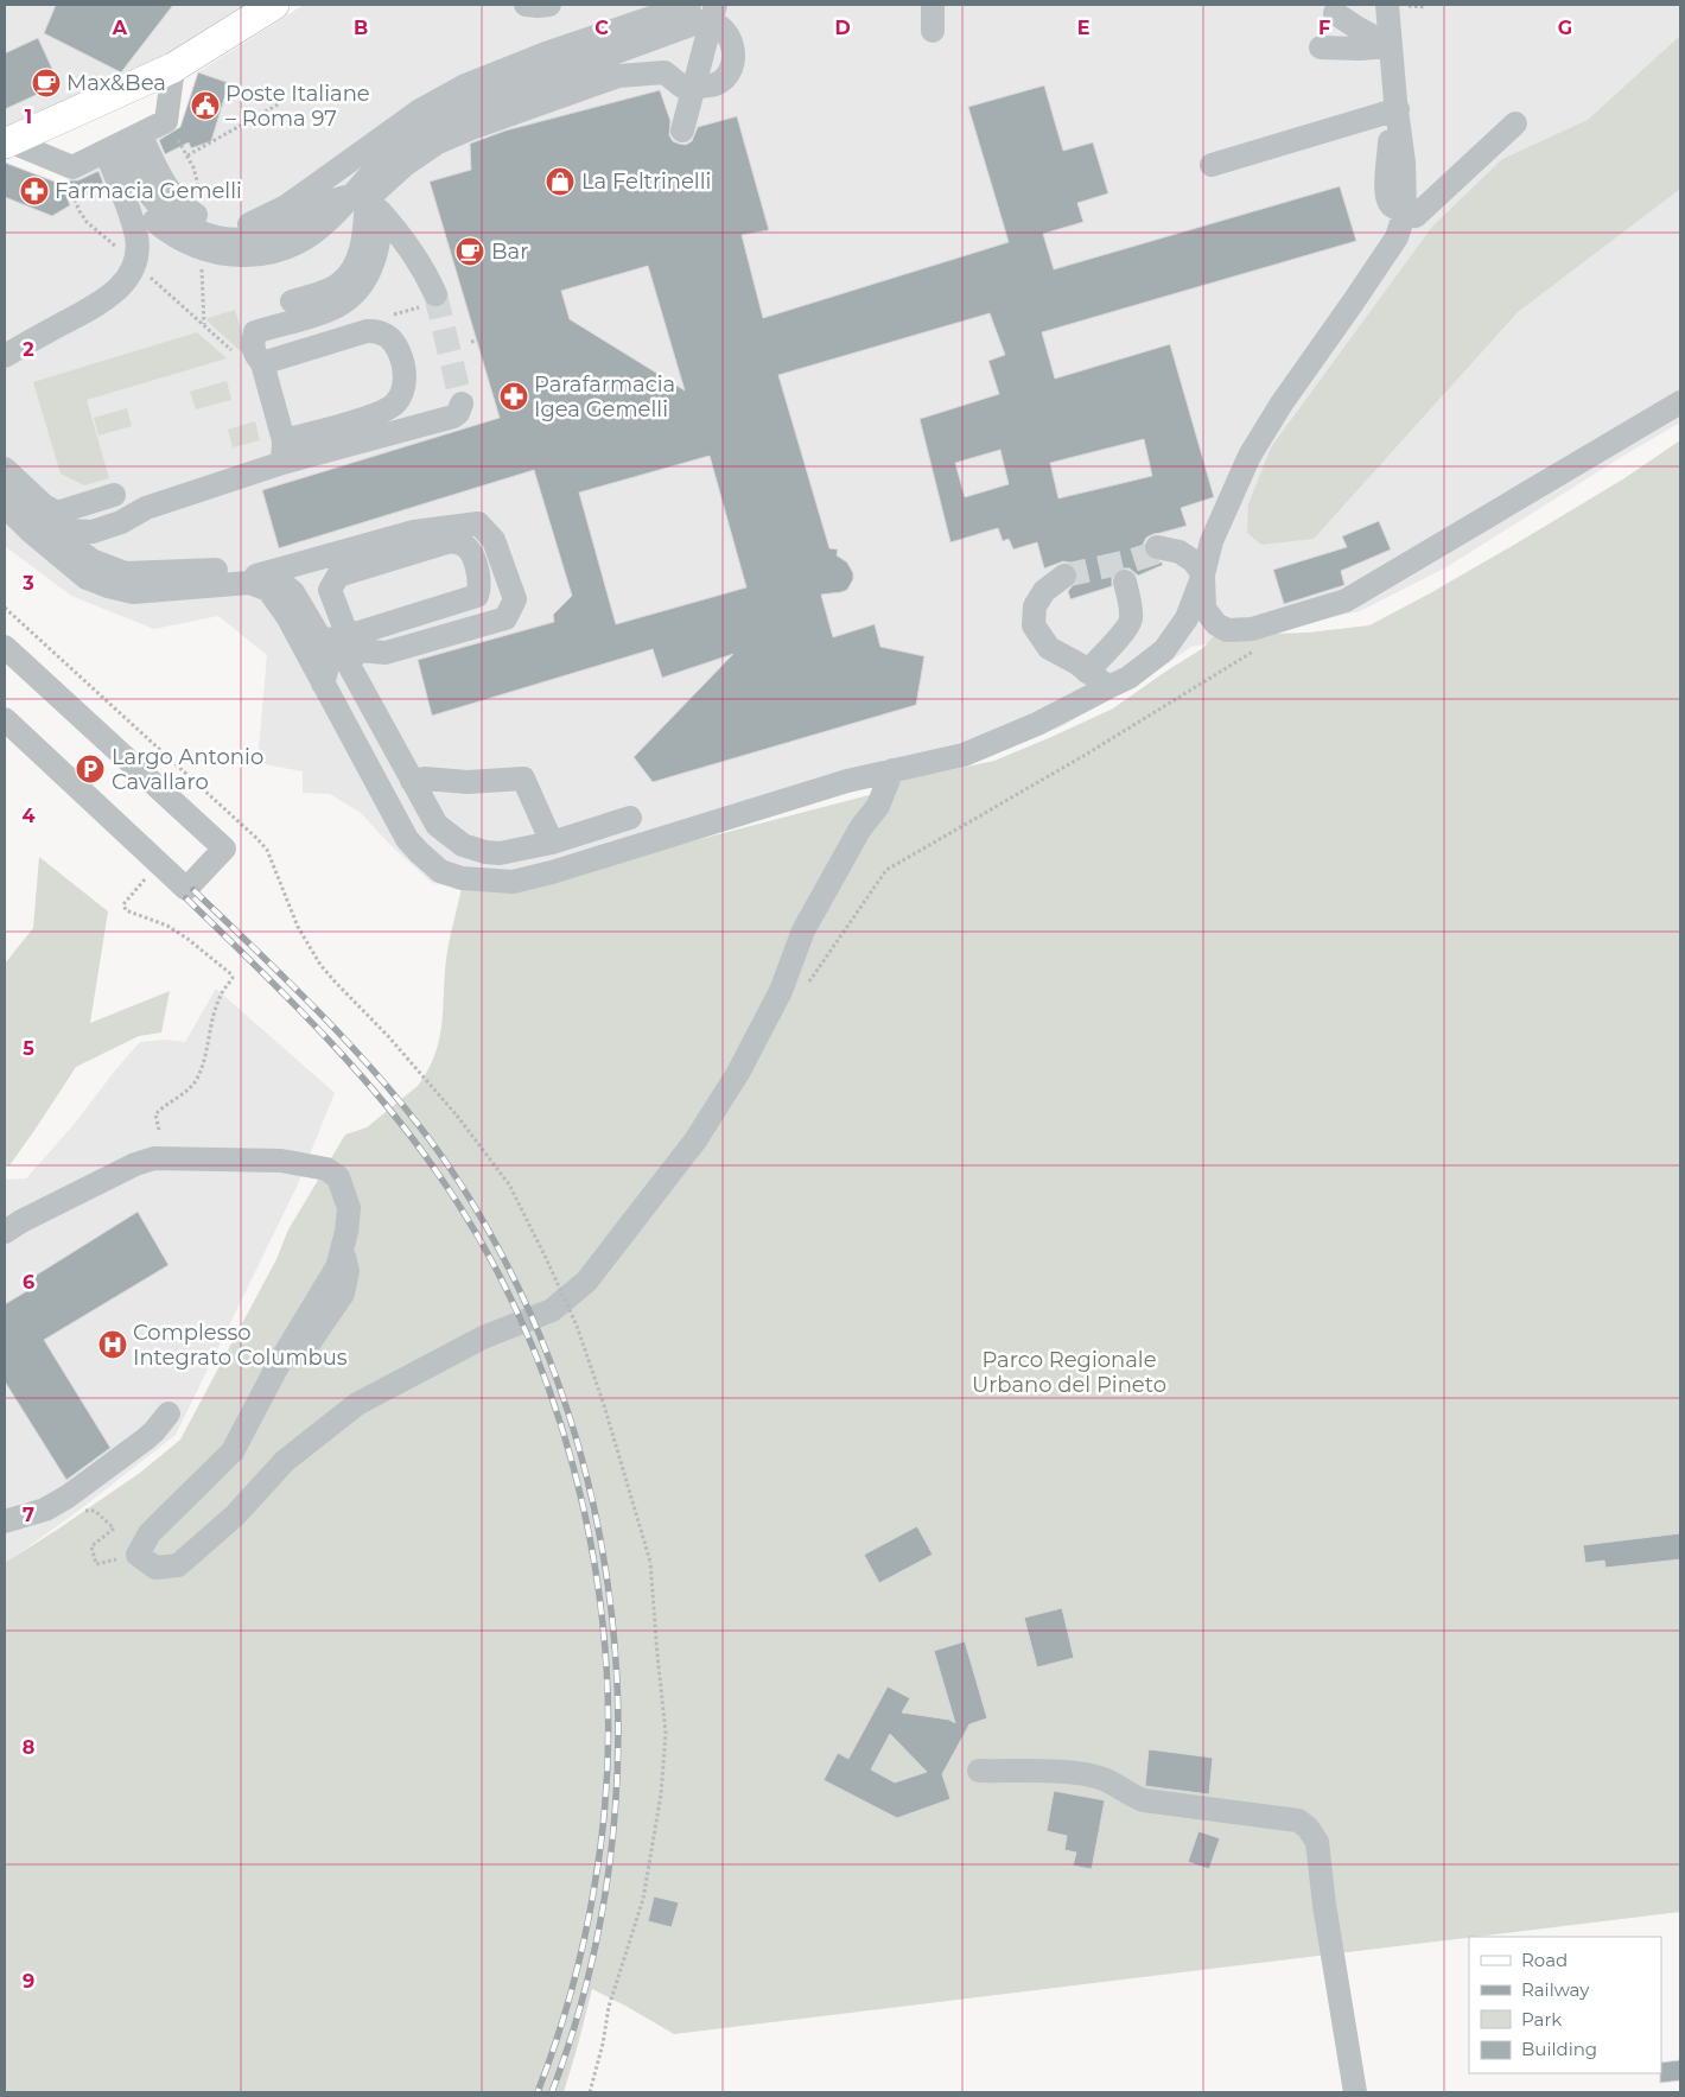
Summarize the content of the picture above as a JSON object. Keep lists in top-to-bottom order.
{
  "parks": ["Parco Regionale Urbano del Pineto"],
  "places": {
    "cafe": ["Max&Bea", "Bar"],
    "public building": ["Poste Italiane – Roma 97"],
    "shop": ["La Feltrinelli"],
    "pharmacy": ["Farmacia Gemelli", "Parafarmacia Igea Gemelli"],
    "parking": ["Largo Antonio Cavallaro"],
    "hospital": ["Complesso Integrato Columbus"]
  },
  "legend": [
    "Road",
    "Railway",
    "Park",
    "Building"
  ],
  "grid": {
    "columns": [
      "A",
      "B",
      "C",
      "D",
      "E",
      "F",
      "G"
    ],
    "rows": [
      "1",
      "2",
      "3",
      "4",
      "5",
      "6",
      "7",
      "8",
      "9"
    ]
  }
}
